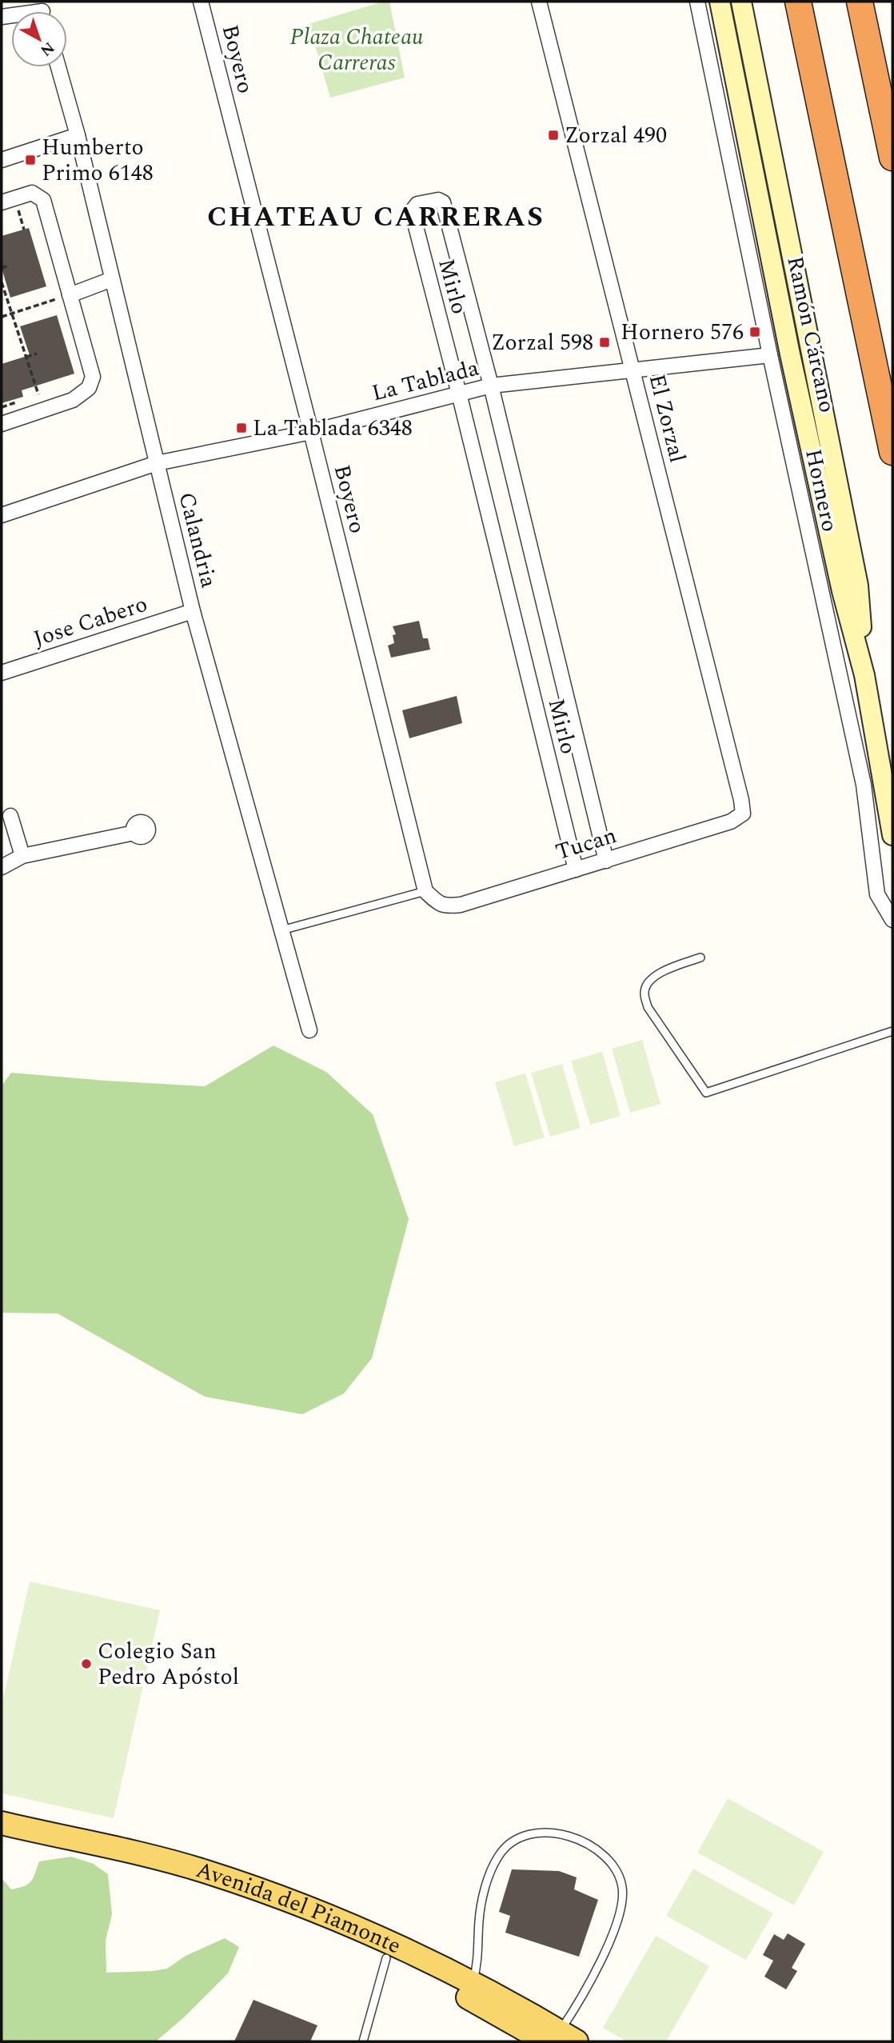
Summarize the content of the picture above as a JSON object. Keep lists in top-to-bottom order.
{
  "streets": {
    "main road": ["Ramón Cárcano", "Avenida del Piamonte"],
    "street": [
      "Boyero",
      "Mirlo",
      "La Tablada",
      "El Zorzal",
      "Hornero",
      "Calandria",
      "Jose Cabero",
      "Tucan"
    ]
  },
  "crossings": [
    ["Boyero", "La Tablada"],
    ["Boyero", "Tucan"],
    ["Mirlo", "La Tablada"],
    ["Mirlo", "Tucan"],
    ["La Tablada", "El Zorzal"],
    ["La Tablada", "Hornero"],
    ["La Tablada", "Calandria"],
    ["El Zorzal", "Tucan"],
    ["Calandria", "Jose Cabero"]
  ],
  "districts": ["CHATEAU CARRERAS"],
  "parks": ["Plaza Chateau Carreras"],
  "places": {
    "transit": [
      "Zorzal 490",
      "Humberto Primo 6148",
      "Hornero 576",
      "Zorzal 598",
      "La Tablada 6348"
    ],
    "other": ["Colegio San Pedro Apóstol"]
  },
  "north": "bottom right"
}
